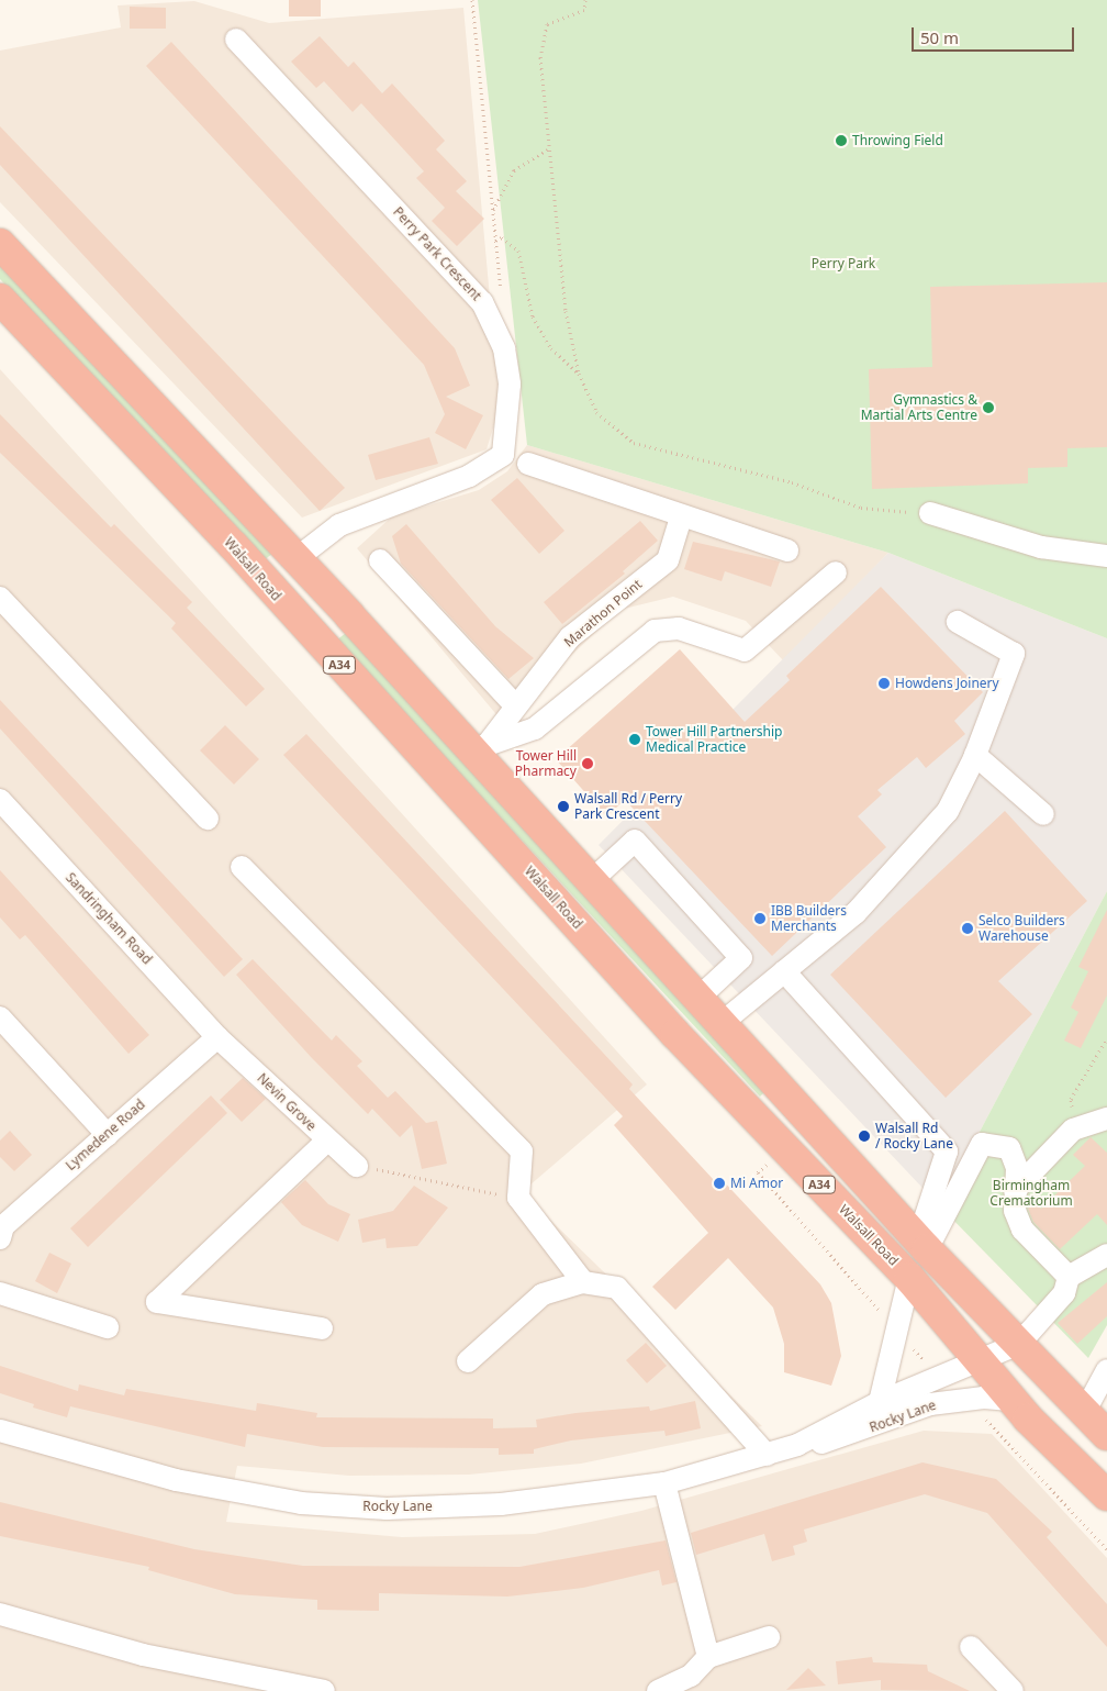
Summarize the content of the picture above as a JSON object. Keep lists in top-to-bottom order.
{
  "streets": {
    "highway": ["Walsall Road", "A34"],
    "street": [
      "Perry Park Crescent",
      "Marathon Point",
      "Sandringham Road",
      "Nevin Grove",
      "Lymedene Road",
      "Rocky Lane"
    ]
  },
  "crossings": [
    ["Perry Park Crescent", "A34"],
    ["Walsall Road", "Rocky Lane"],
    ["Marathon Point", "A34"],
    ["A34", "Rocky Lane"],
    ["Sandringham Road", "Nevin Grove"],
    ["Sandringham Road", "Lymedene Road"],
    ["Nevin Grove", "Lymedene Road"]
  ],
  "parks": ["Perry Park", "Birmingham Crematorium"],
  "places": [
    "Throwing Field",
    "Gymnastics & Martial Arts Centre",
    "Howdens Joinery",
    "Tower Hill Partnership Medical Practice",
    "Tower Hill Pharmacy",
    "Walsall Rd / Perry Park Crescent",
    "IBB Builders Merchants",
    "Selco Builders Warehouse",
    "Walsall Rd / Rocky Lane",
    "Mi Amor"
  ],
  "scale_bar": "50 m"
}
